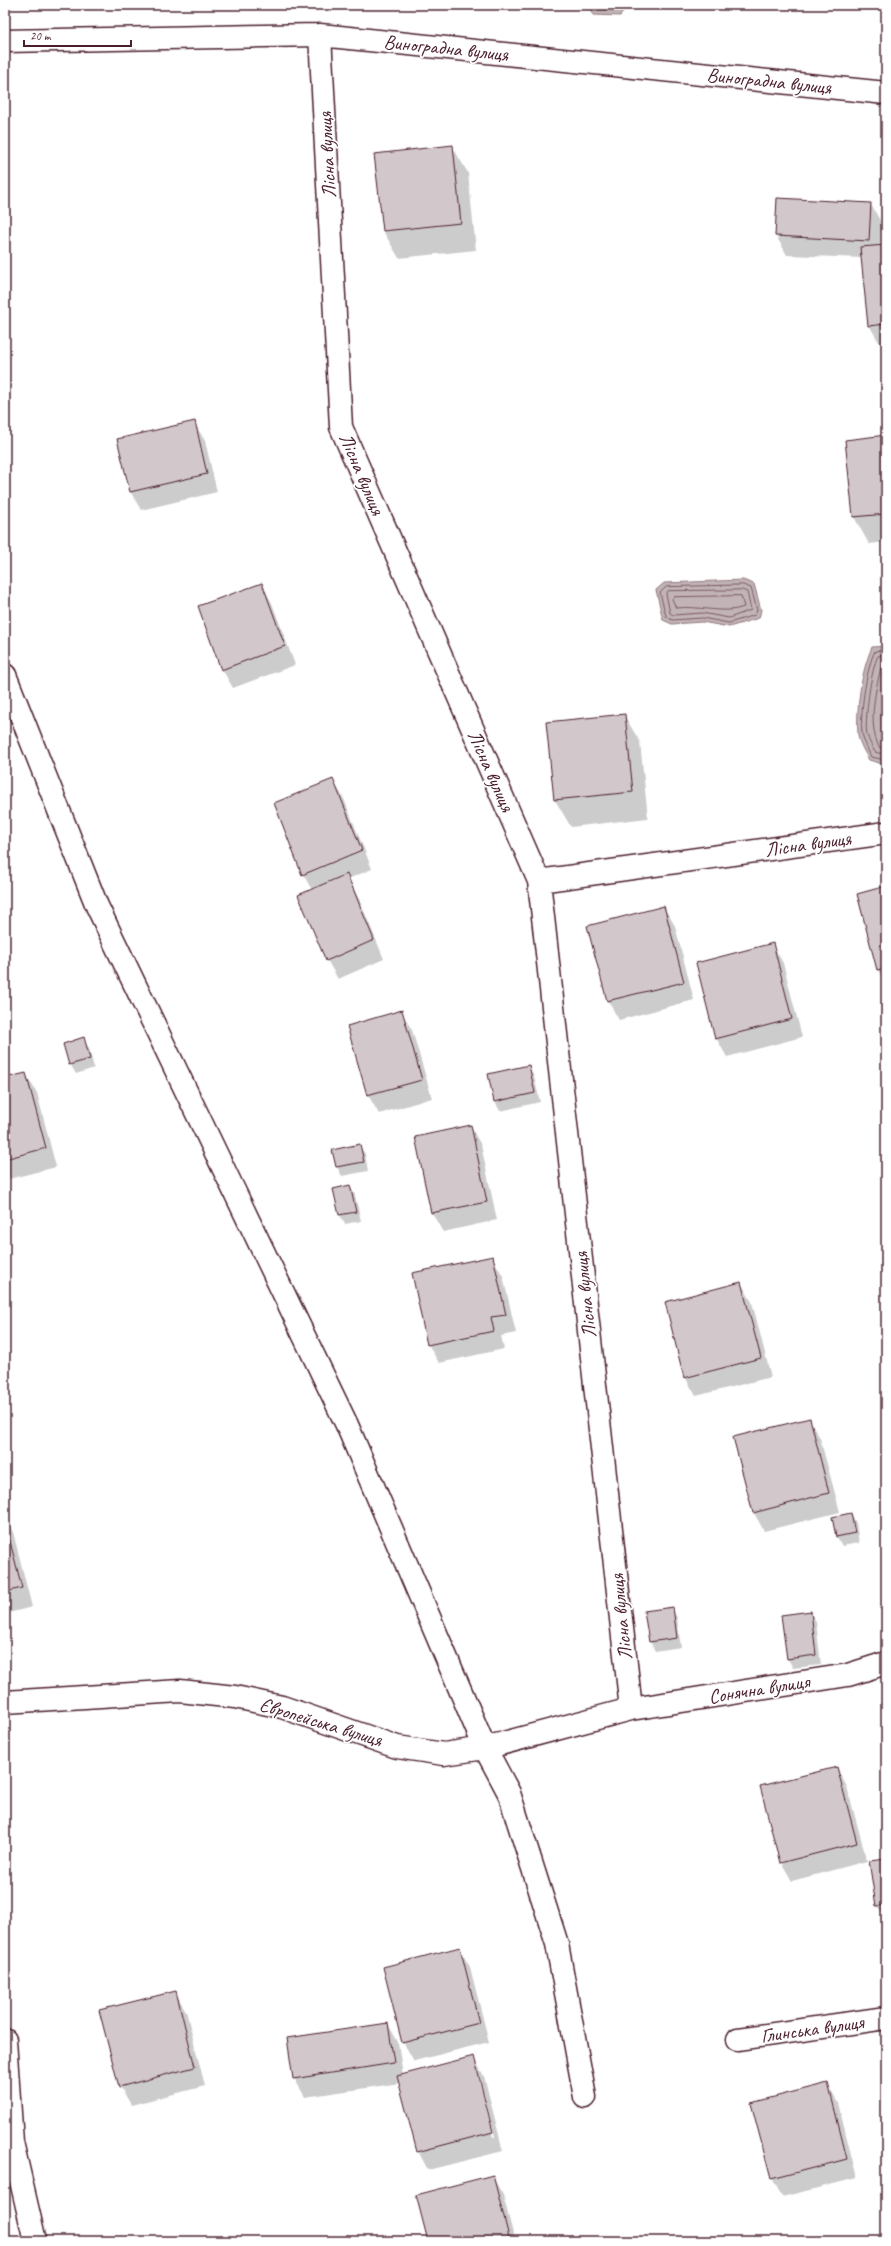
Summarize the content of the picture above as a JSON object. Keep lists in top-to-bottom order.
{
  "streets": {
    "street": [
      "Виноградна вулиця",
      "Лісна вулиця",
      "Сонячна вулиця",
      "Європейська вулиця",
      "Глинська вулиця"
    ]
  },
  "crossings": [
    ["Виноградна вулиця", "Лісна вулиця"],
    ["Лісна вулиця", "Сонячна вулиця"],
    ["Лісна вулиця", "Європейська вулиця"],
    ["Сонячна вулиця", "Європейська вулиця"]
  ],
  "scale_bar": "20 m"
}
